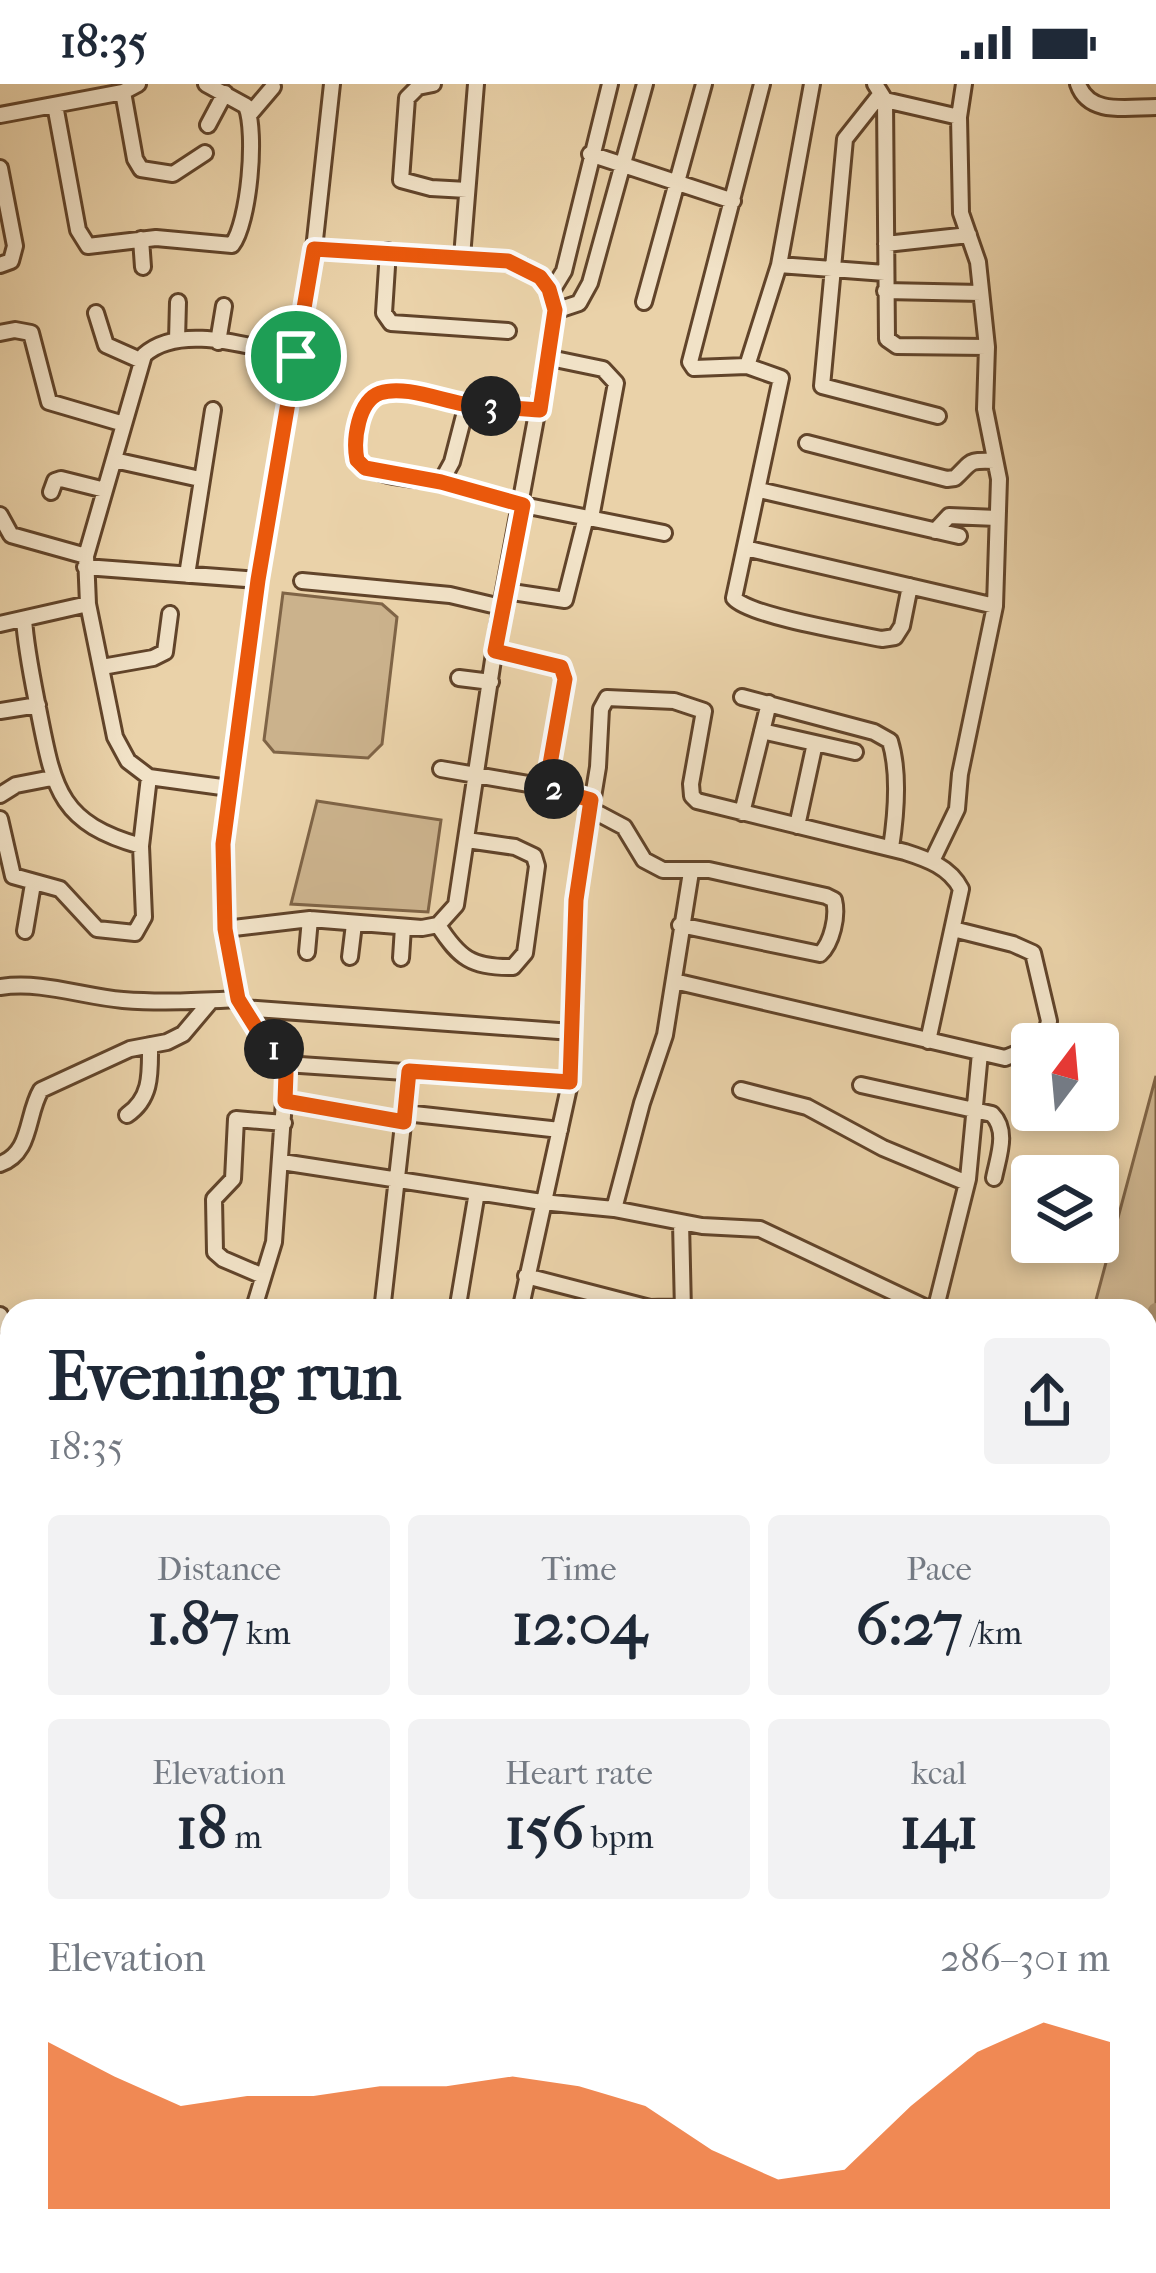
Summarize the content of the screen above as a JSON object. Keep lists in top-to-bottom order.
{
  "north": "top",
  "page": {
    "status": "18:35",
    "pins": ["3", "2", "1"],
    "heading": ["Evening run", "18:35"],
    "stats": [
      ["Distance", "1.87 km"],
      ["Time", "12:04"],
      ["Pace", "6:27 /km"],
      ["Elevation", "18 m"],
      ["Heart rate", "156 bpm"],
      ["kcal", "141"]
    ],
    "chart": ["Elevation", "286–301 m"]
  }
}
